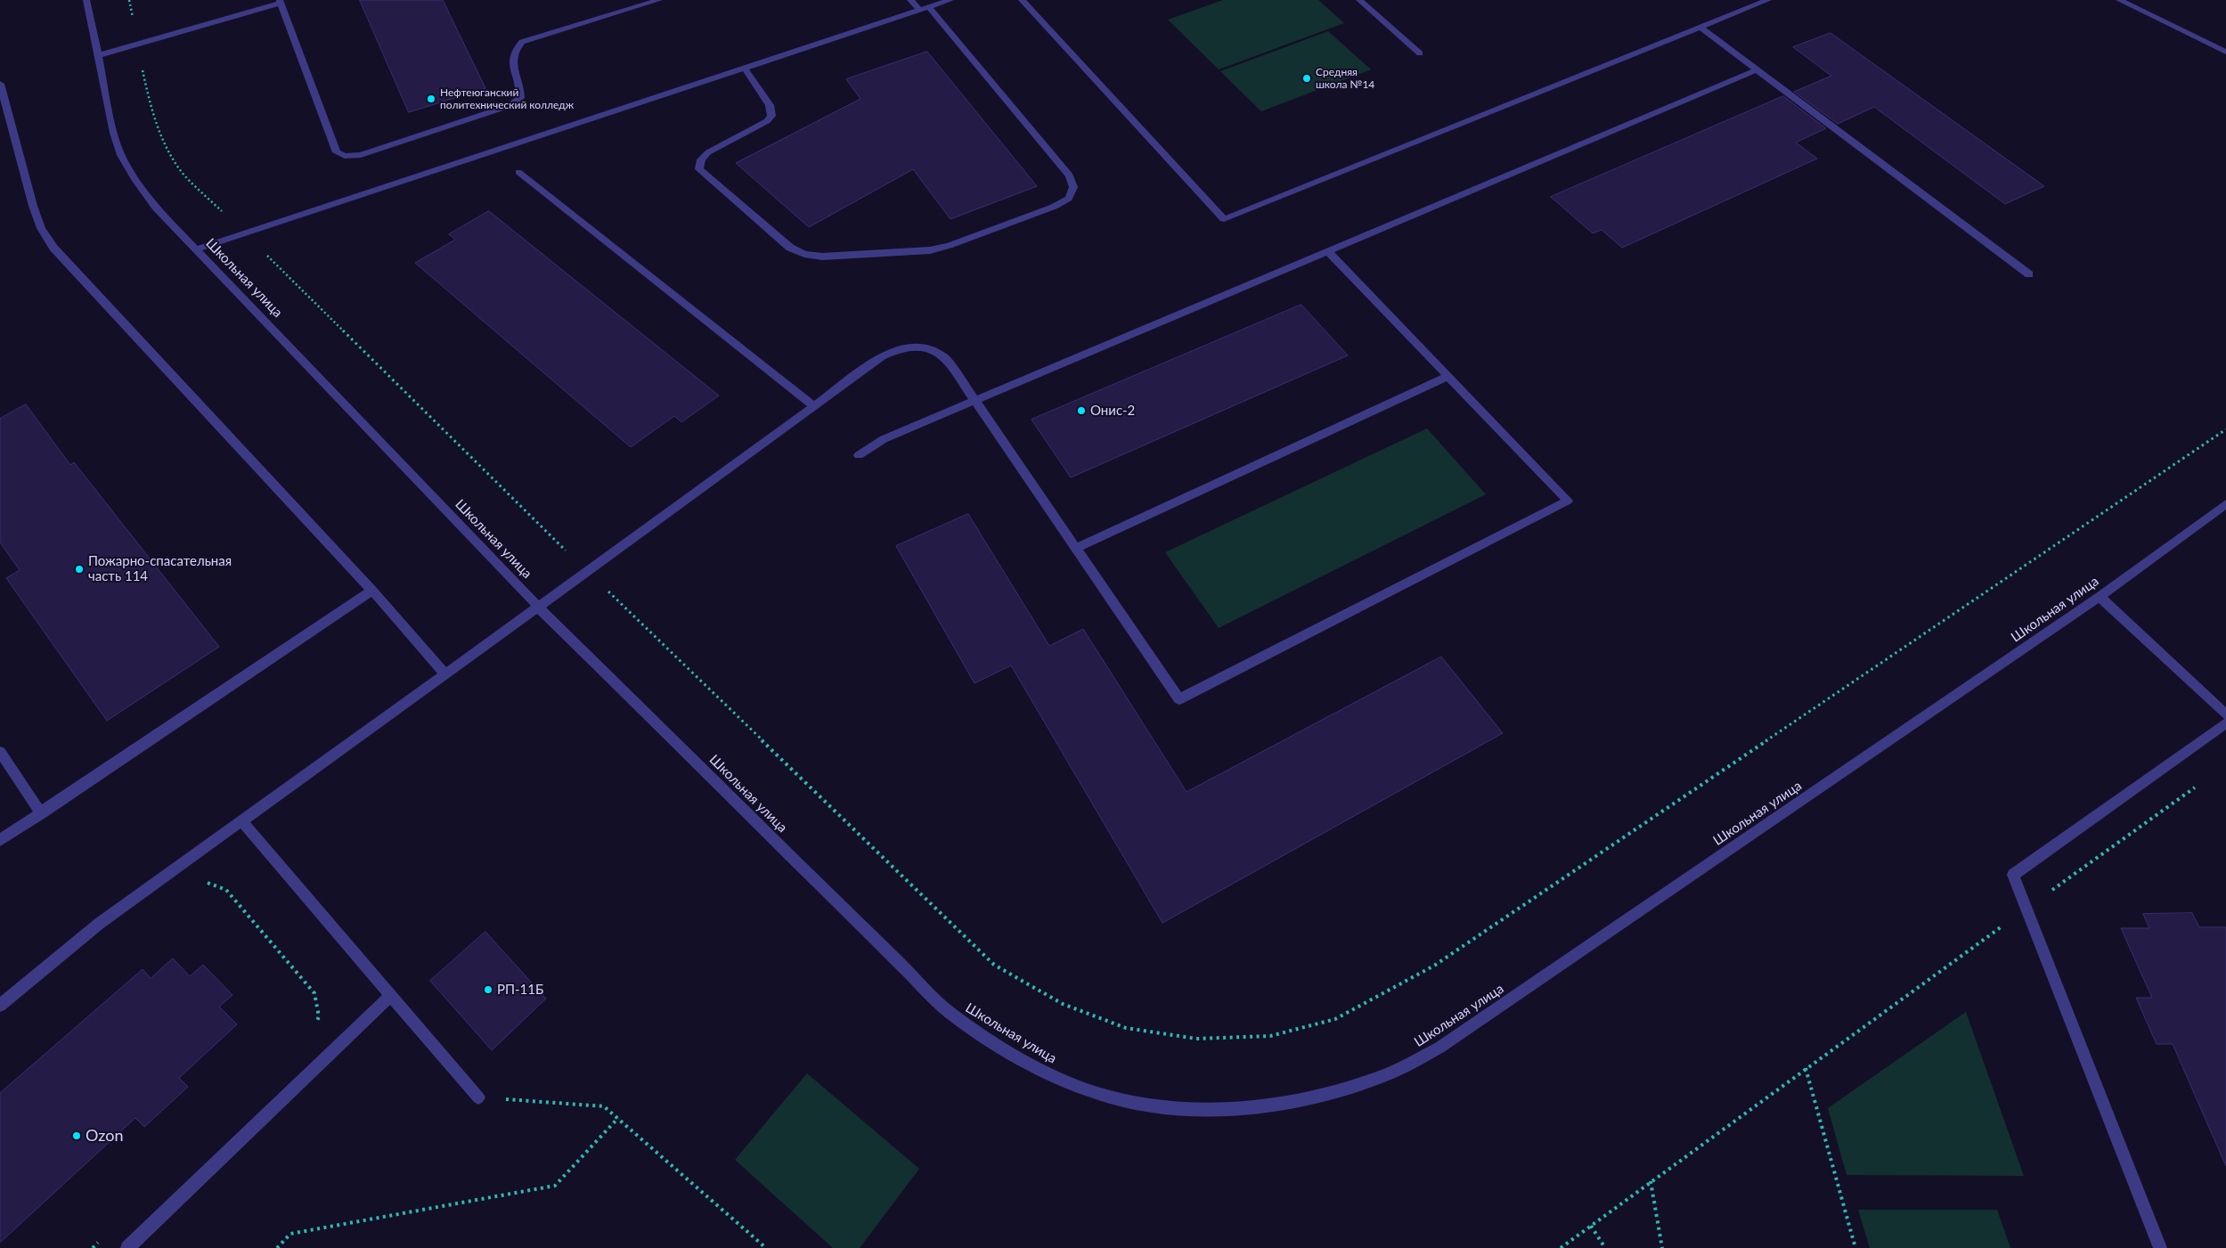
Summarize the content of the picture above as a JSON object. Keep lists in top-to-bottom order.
{
  "streets": {
    "street": ["Школьная улица"]
  },
  "places": [
    "Средняя школа №14",
    "Нефтеюганский политехнический колледж",
    "Онис-2",
    "Пожарно-спасательная часть 114",
    "РП-11Б",
    "Ozon"
  ]
}
